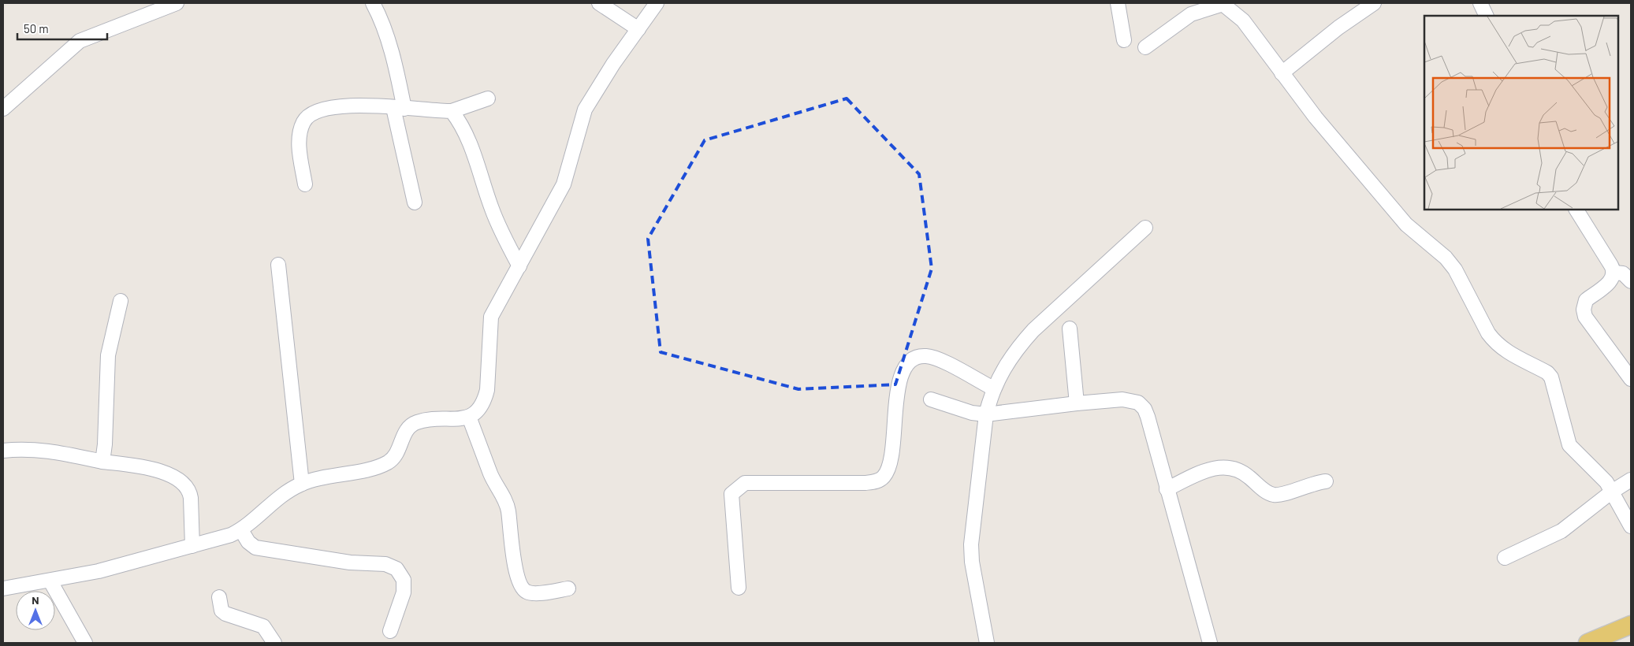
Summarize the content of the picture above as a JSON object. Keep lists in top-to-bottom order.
{
  "scale_bar": "50 m",
  "north": "top"
}
